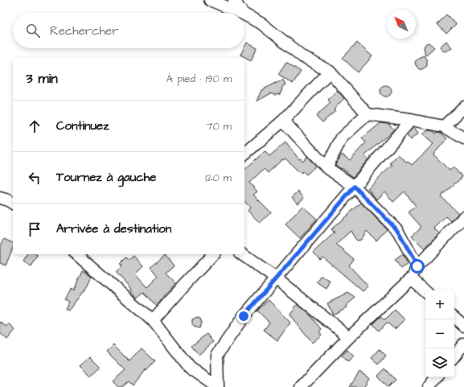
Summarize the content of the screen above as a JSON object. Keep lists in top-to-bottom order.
{
  "north": "top left",
  "page": {
    "search": "Rechercher",
    "heading": ["3 min", "À pied · 190 m"],
    "list": [
      ["Continuez", "70 m"],
      ["Tournez à gauche", "120 m"],
      "Arrivée à destination"
    ],
    "map_buttons": ["+", "−"]
  }
}
